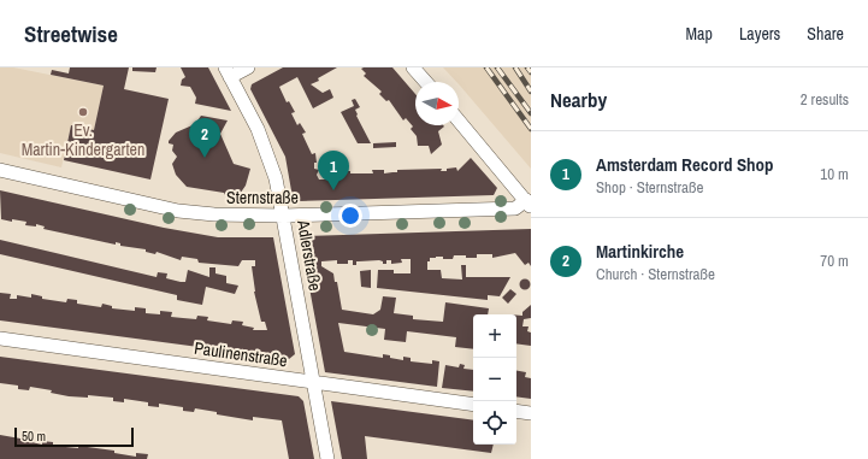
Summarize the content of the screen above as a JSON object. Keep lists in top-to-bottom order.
{
  "streets": {
    "street": ["Sternstraße", "Adlerstraße", "Paulinenstraße"]
  },
  "crossings": [
    ["Sternstraße", "Adlerstraße"],
    ["Adlerstraße", "Paulinenstraße"]
  ],
  "places": ["Ev. Martin-Kindergarten"],
  "scale_bar": "50 m",
  "north": "right",
  "page": {
    "header": "Streetwise",
    "nav": ["Map", "Layers", "Share"],
    "heading": ["Nearby", "2 results"],
    "pins": ["2", "1"],
    "list": [
      {
        "mark": "1",
        "name": "Amsterdam Record Shop",
        "note": "Shop · Sternstraße",
        "value": "10 m"
      },
      {
        "mark": "2",
        "name": "Martinkirche",
        "note": "Church · Sternstraße",
        "value": "70 m"
      }
    ],
    "map_buttons": ["+", "−"],
    "scale": "50 m"
  }
}
